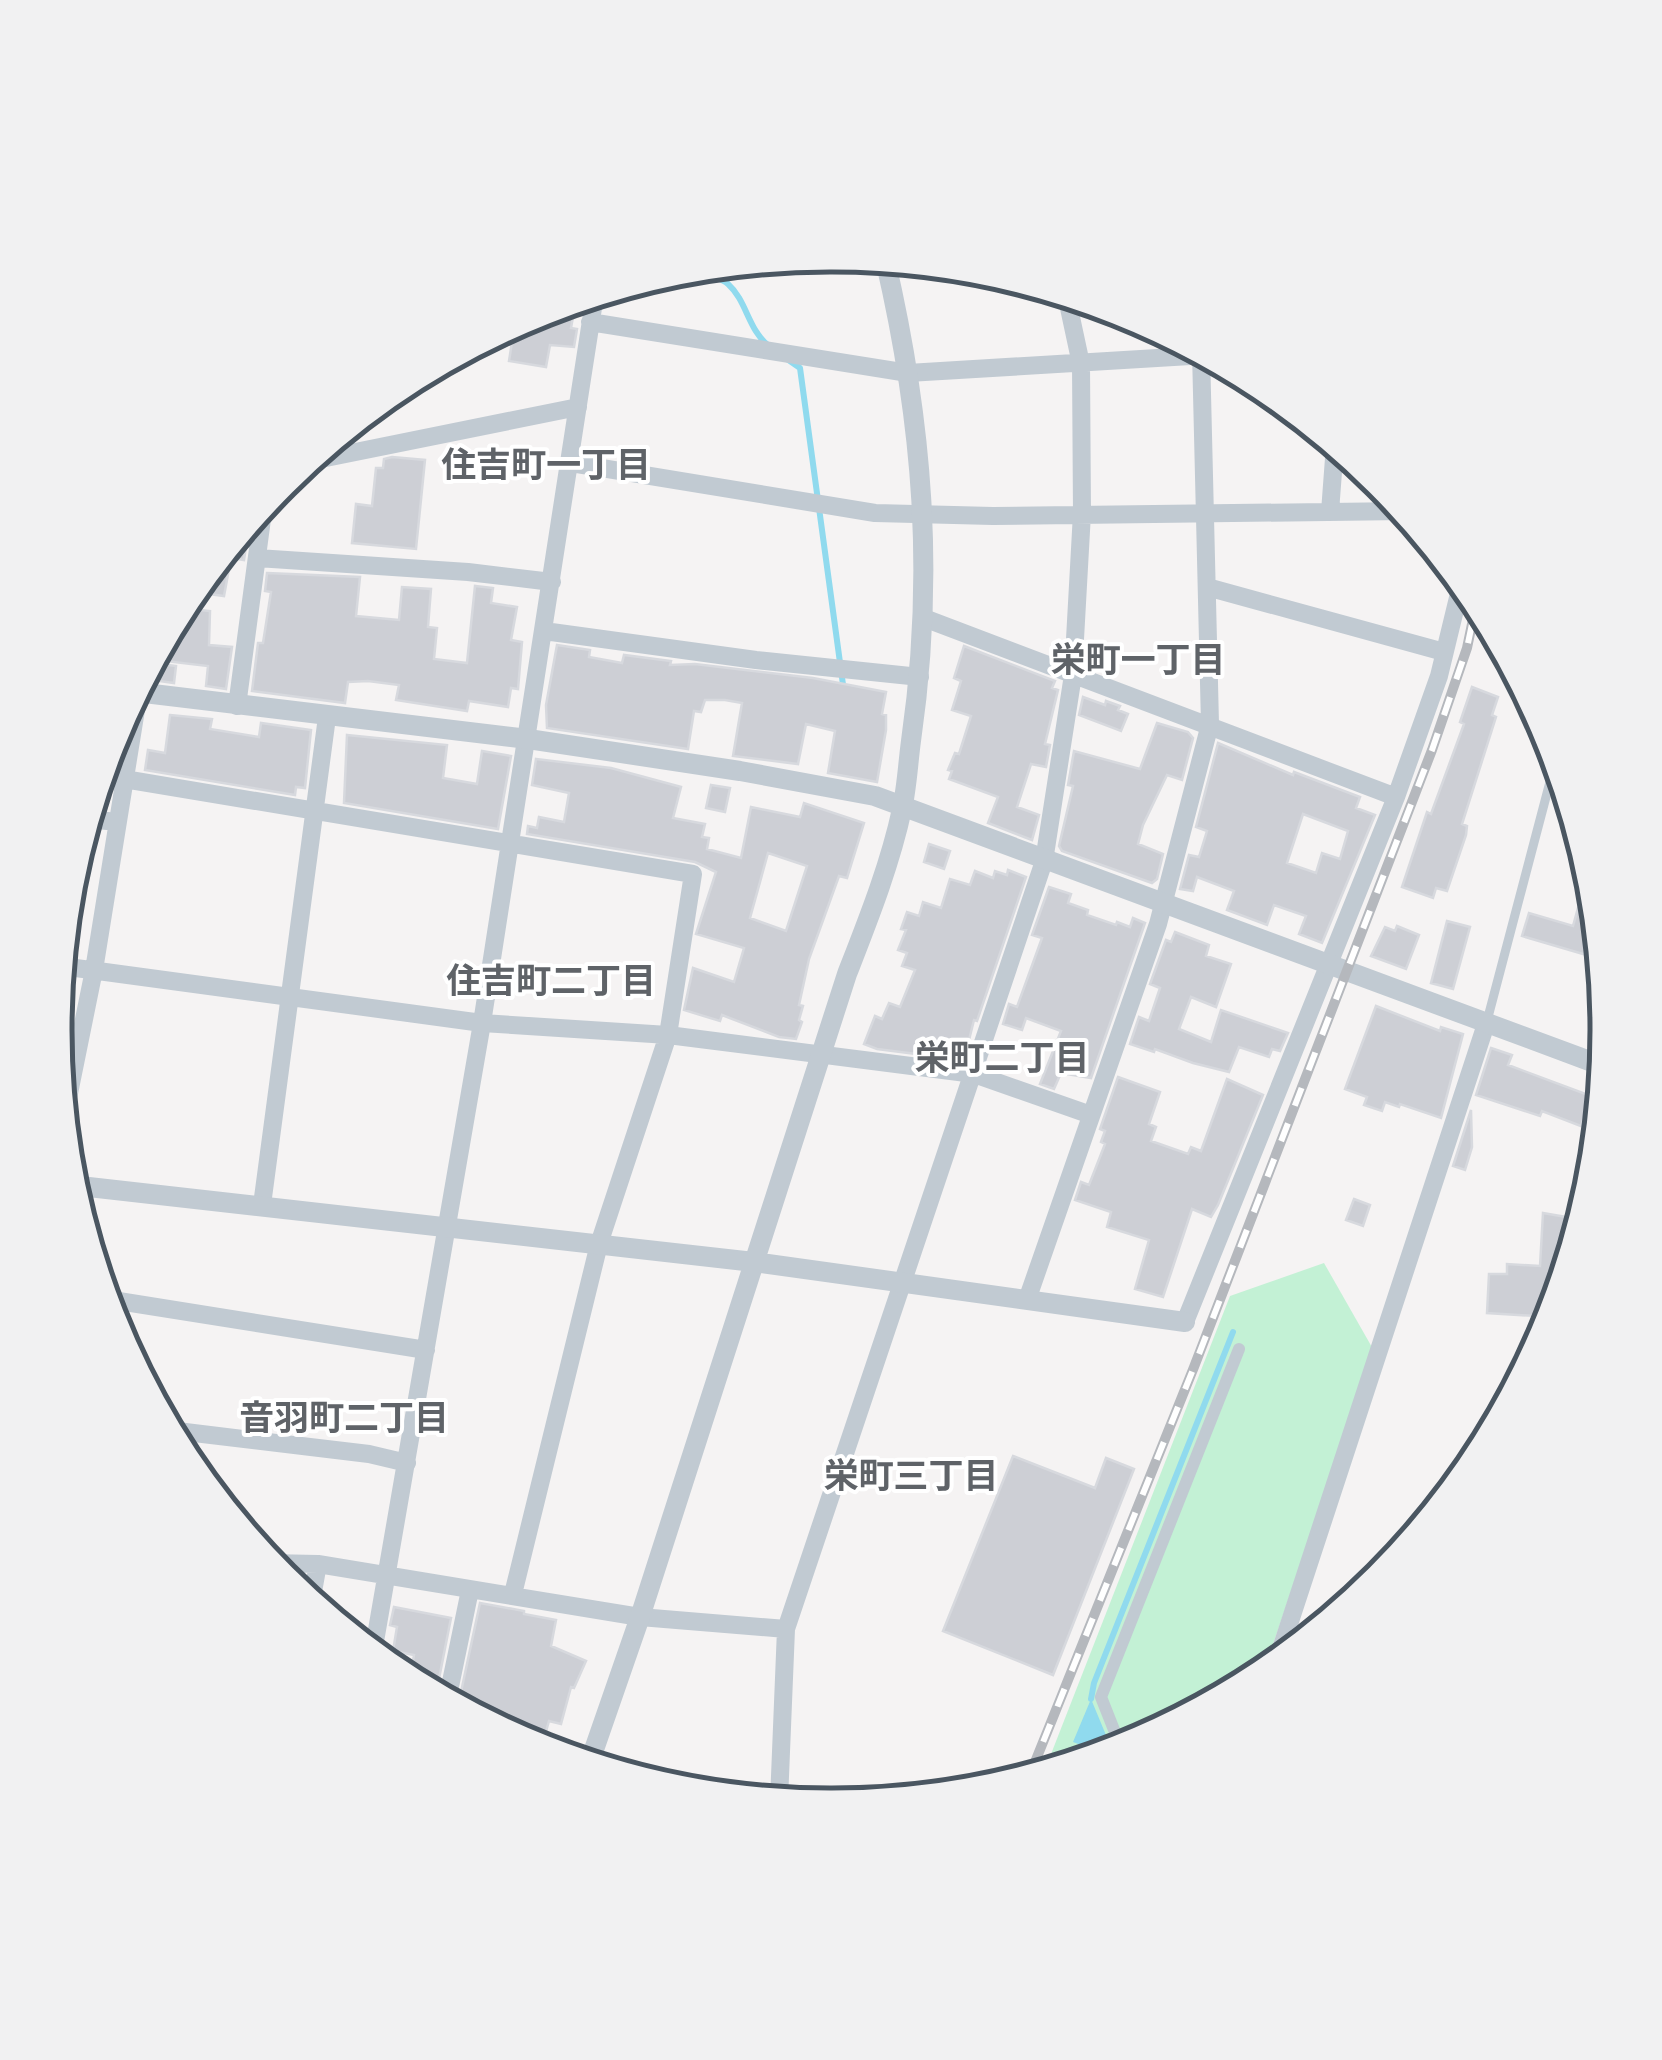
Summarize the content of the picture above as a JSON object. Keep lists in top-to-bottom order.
{
  "districts": [
    "住吉町一丁目",
    "栄町一丁目",
    "住吉町二丁目",
    "栄町二丁目",
    "音羽町二丁目",
    "栄町三丁目"
  ]
}
